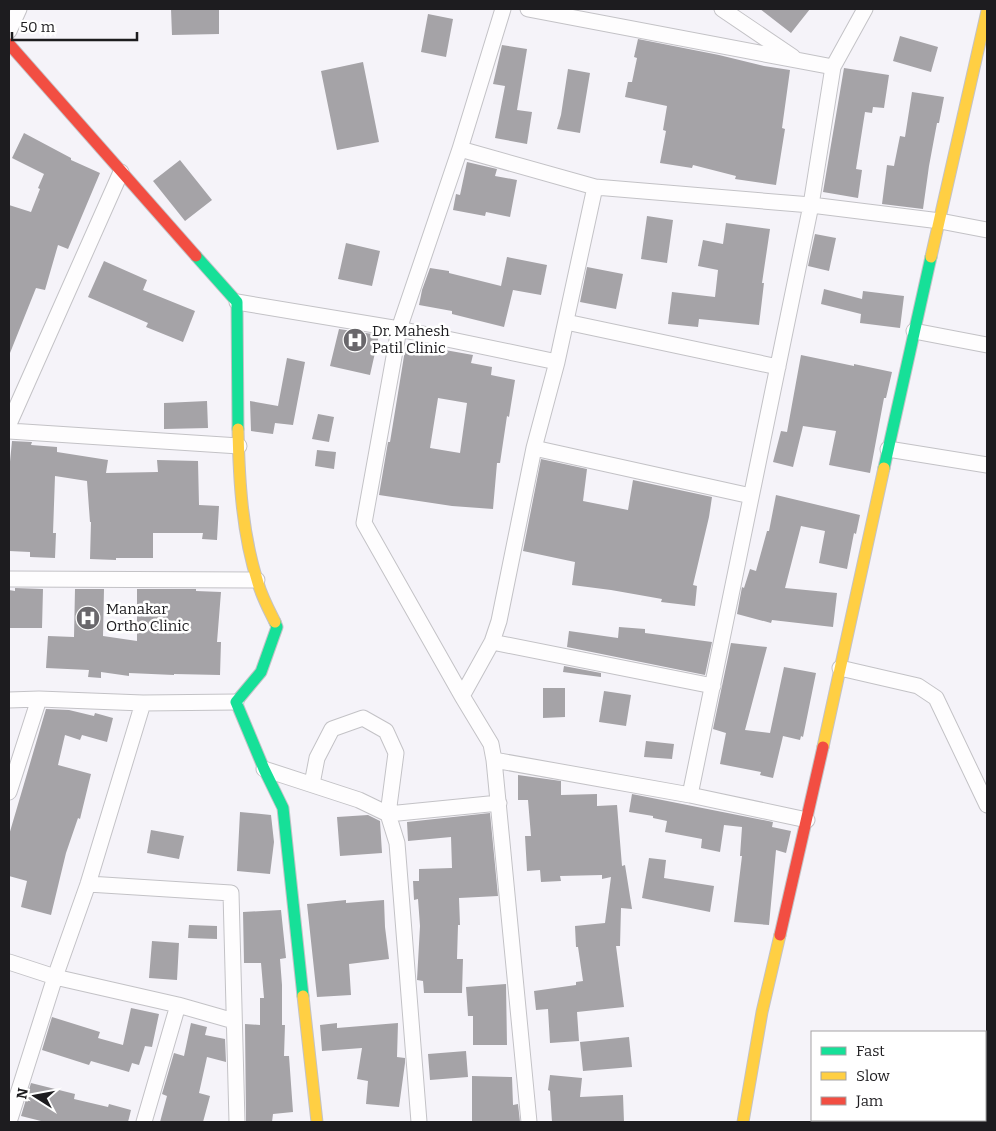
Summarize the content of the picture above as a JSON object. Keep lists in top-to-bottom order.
{
  "places": {
    "hospital": ["Dr. Mahesh Patil Clinic", "Manakar Ortho Clinic"]
  },
  "legend": ["Fast", "Slow", "Jam"],
  "scale_bar": "50 m",
  "north": "left"
}
